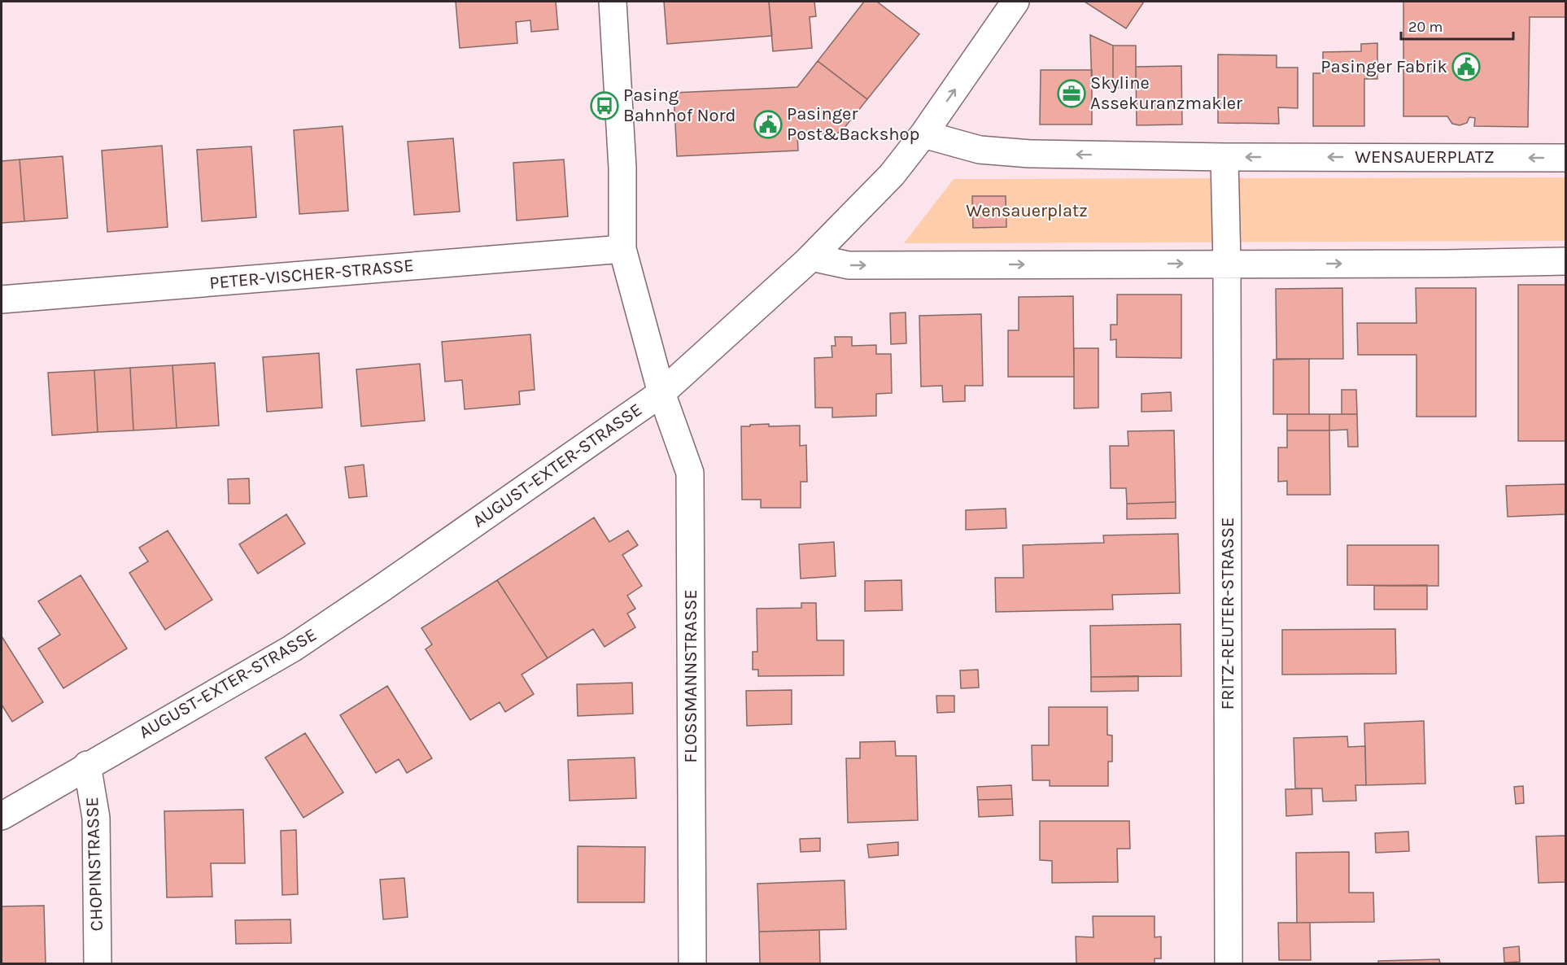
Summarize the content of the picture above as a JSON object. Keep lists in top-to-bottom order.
{
  "streets": {
    "street": [
      "WENSAUERPLATZ",
      "PETER-VISCHER-STRASSE",
      "AUGUST-EXTER-STRASSE",
      "FRITZ-REUTER-STRASSE",
      "FLOSSMANNSTRASSE",
      "CHOPINSTRASSE"
    ]
  },
  "crossings": [
    ["WENSAUERPLATZ", "AUGUST-EXTER-STRASSE"],
    ["PETER-VISCHER-STRASSE", "FLOSSMANNSTRASSE"],
    ["AUGUST-EXTER-STRASSE", "FLOSSMANNSTRASSE"],
    ["AUGUST-EXTER-STRASSE", "CHOPINSTRASSE"]
  ],
  "parks": ["Wensauerplatz"],
  "places": {
    "public building": ["Pasinger Fabrik", "Pasinger Post&Backshop"],
    "office": ["Skyline Assekuranzmakler"],
    "bus stop": ["Pasing Bahnhof Nord"]
  },
  "scale_bar": "20 m"
}
